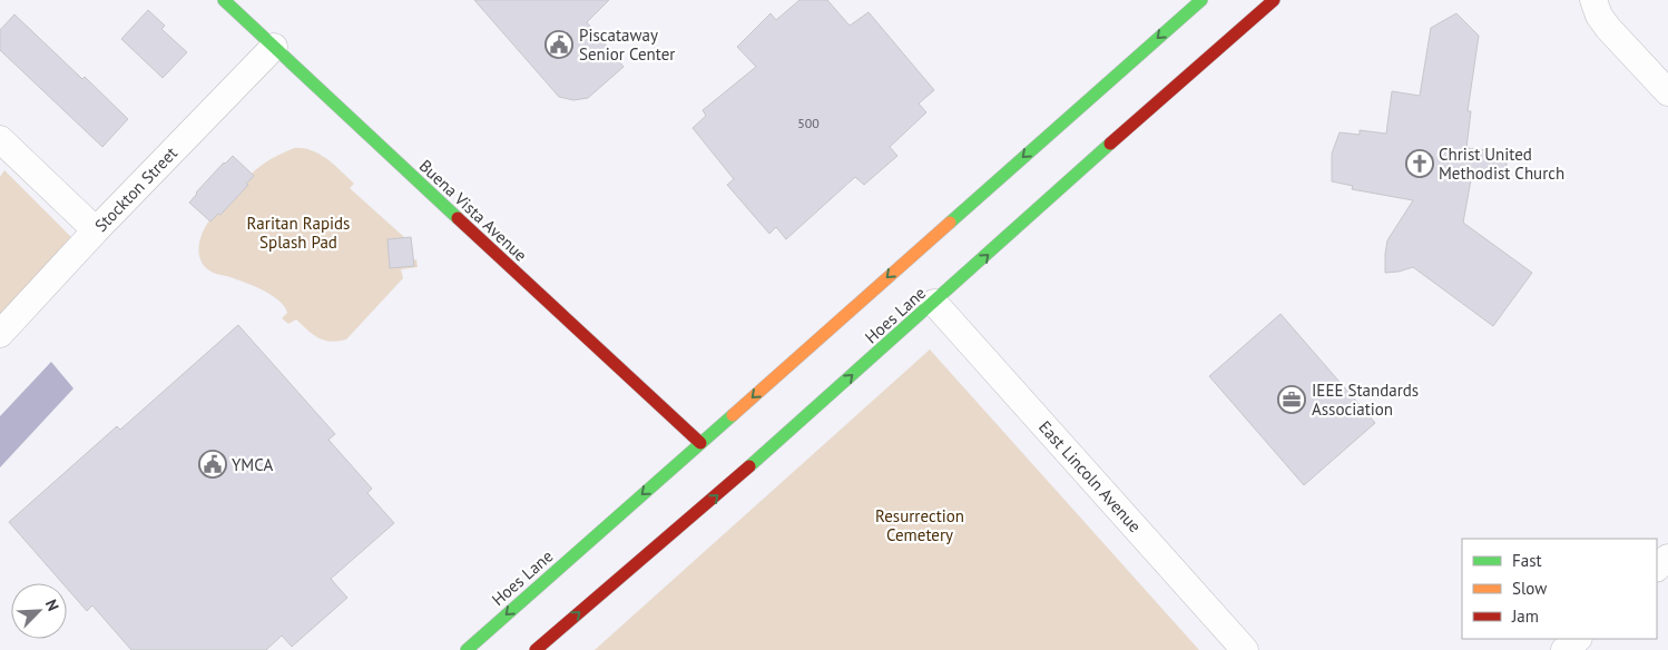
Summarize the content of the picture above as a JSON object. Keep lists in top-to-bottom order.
{
  "streets": {
    "main road": ["Buena Vista Avenue", "Hoes Lane"],
    "street": ["Stockton Street", "East Lincoln Avenue"]
  },
  "crossings": [
    ["Stockton Street", "Buena Vista Avenue"],
    ["Buena Vista Avenue", "Hoes Lane"],
    ["Hoes Lane", "East Lincoln Avenue"]
  ],
  "parks": ["Raritan Rapids Splash Pad", "Resurrection Cemetery"],
  "places": {
    "public building": ["Piscataway Senior Center", "YMCA"],
    "church": ["Christ United Methodist Church"],
    "office": ["IEEE Standards Association"]
  },
  "house_numbers": ["500"],
  "legend": ["Fast", "Slow", "Jam"],
  "north": "top right"
}
